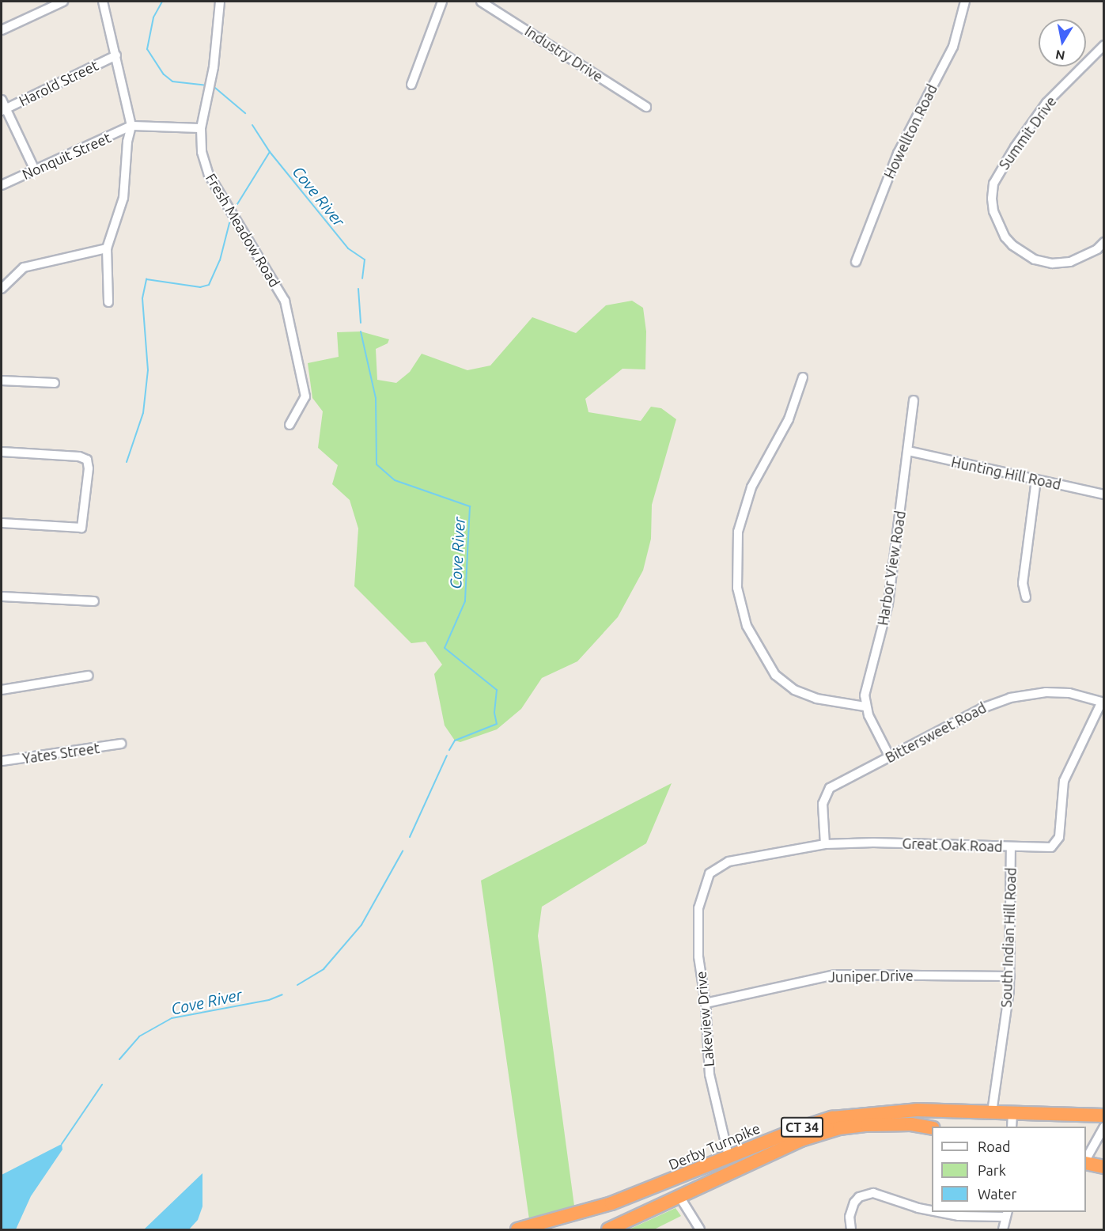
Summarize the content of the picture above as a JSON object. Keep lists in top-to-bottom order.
{
  "streets": {
    "highway": ["CT 34", "Derby Turnpike"],
    "street": [
      "Industry Drive",
      "Harold Street",
      "Howellton Road",
      "Summit Drive",
      "Nonquit Street",
      "Fresh Meadow Road",
      "Hunting Hill Road",
      "Harbor View Road",
      "Bittersweet Road",
      "Yates Street",
      "Great Oak Road",
      "South Indian Hill Road",
      "Juniper Drive",
      "Lakeview Drive"
    ]
  },
  "crossings": [
    ["Hunting Hill Road", "Harbor View Road"],
    ["Bittersweet Road", "Great Oak Road"],
    ["Great Oak Road", "South Indian Hill Road"],
    ["Great Oak Road", "Lakeview Drive"],
    ["South Indian Hill Road", "Juniper Drive"],
    ["South Indian Hill Road", "Derby Turnpike"],
    ["Juniper Drive", "Lakeview Drive"],
    ["Lakeview Drive", "Derby Turnpike"]
  ],
  "water": ["Cove River"],
  "legend": ["Road", "Park", "Water"],
  "north": "bottom"
}
